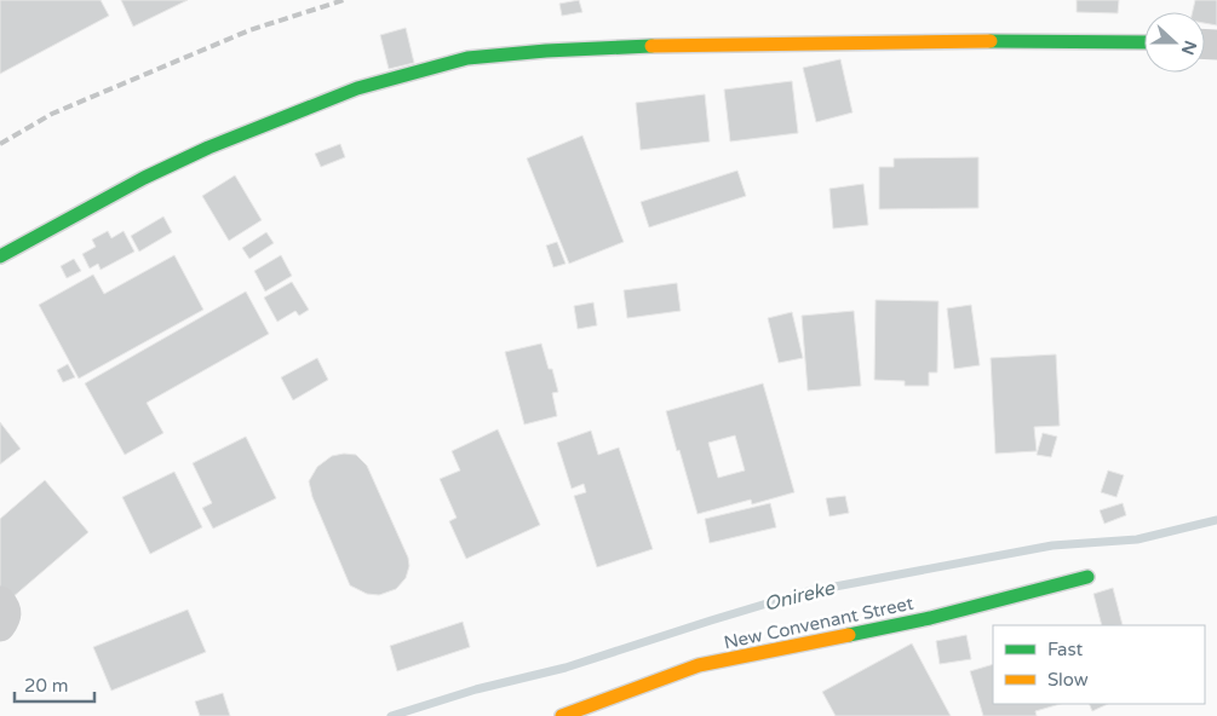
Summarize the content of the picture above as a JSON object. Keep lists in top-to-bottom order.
{
  "streets": {
    "street": ["New Convenant Street"]
  },
  "water": ["Onireke"],
  "legend": ["Fast", "Slow"],
  "scale_bar": "20 m",
  "north": "right"
}
